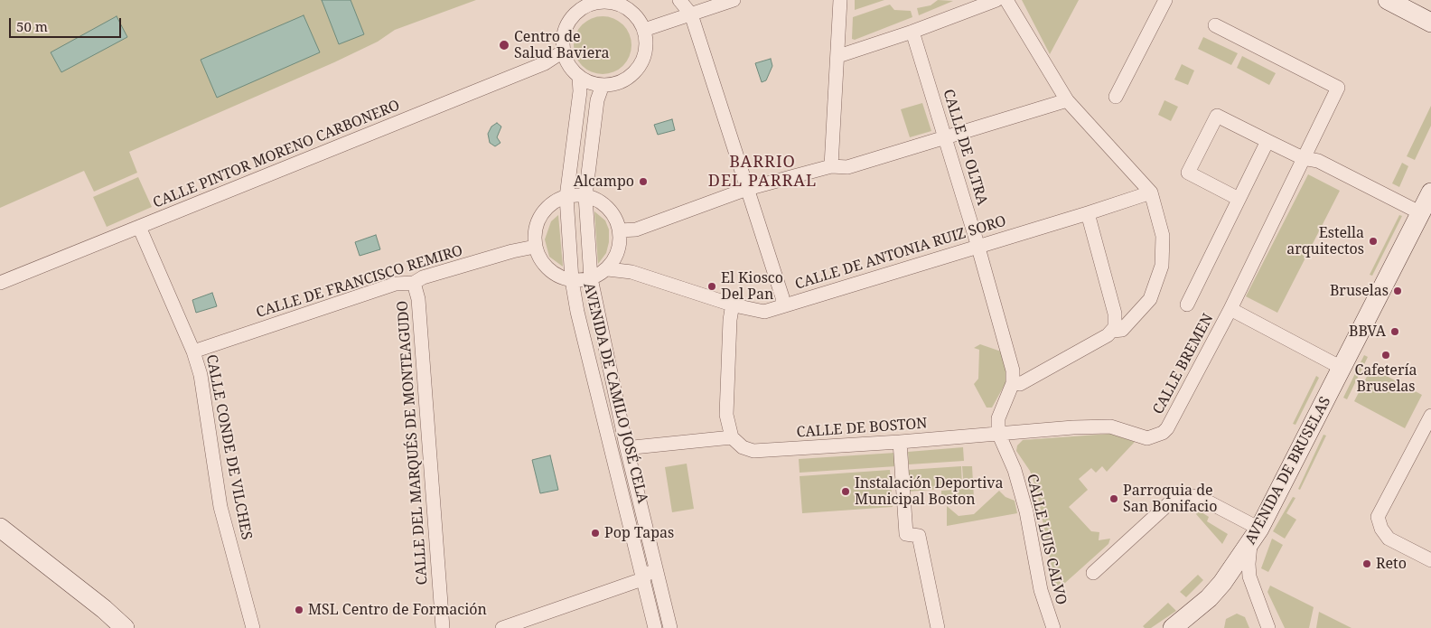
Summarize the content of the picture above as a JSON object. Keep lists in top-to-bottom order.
{
  "streets": {
    "street": [
      "CALLE DE OLTRA",
      "CALLE PINTOR MORENO CARBONERO",
      "CALLE DE ANTONIA RUIZ SORO",
      "CALLE DE FRANCISCO REMIRO",
      "CALLE BREMEN",
      "AVENIDA DE CAMILO JOSÉ CELA",
      "CALLE DE BOSTON",
      "CALLE DEL MARQUÉS DE MONTEAGUDO",
      "CALLE CONDE DE VILCHES",
      "AVENIDA DE BRUSELAS",
      "CALLE LUIS CALVO"
    ]
  },
  "crossings": [
    ["CALLE DE OLTRA", "CALLE DE ANTONIA RUIZ SORO"],
    ["CALLE PINTOR MORENO CARBONERO", "AVENIDA DE CAMILO JOSÉ CELA"],
    ["CALLE PINTOR MORENO CARBONERO", "CALLE CONDE DE VILCHES"],
    ["CALLE DE FRANCISCO REMIRO", "CALLE DEL MARQUÉS DE MONTEAGUDO"],
    ["CALLE DE FRANCISCO REMIRO", "CALLE CONDE DE VILCHES"],
    ["CALLE BREMEN", "CALLE DE BOSTON"],
    ["CALLE BREMEN", "CALLE LUIS CALVO"],
    ["CALLE DE BOSTON", "CALLE LUIS CALVO"]
  ],
  "districts": ["BARRIO DEL PARRAL"],
  "places": [
    "Centro de Salud Baviera",
    "Alcampo",
    "Estella arquitectos",
    "El Kiosco Del Pan",
    "Bruselas",
    "BBVA",
    "Cafetería Bruselas",
    "Instalación Deportiva Municipal Boston",
    "Parroquia de San Bonifacio",
    "Pop Tapas",
    "Reto",
    "MSL Centro de Formación"
  ],
  "scale_bar": "50 m"
}
